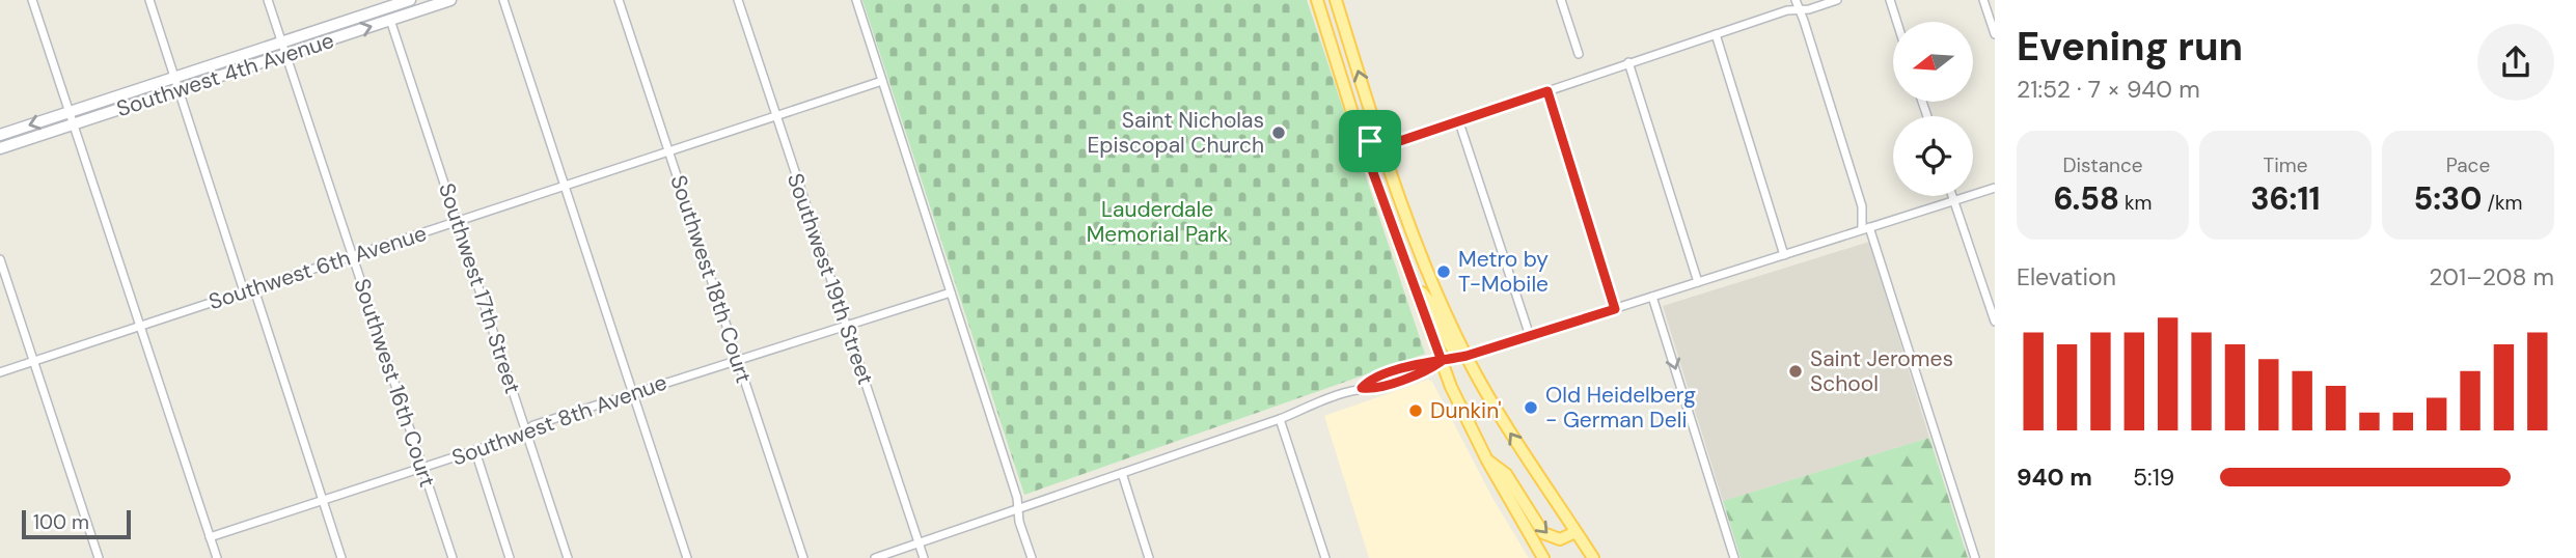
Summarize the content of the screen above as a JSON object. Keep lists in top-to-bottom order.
{
  "streets": {
    "main road": ["Southwest 4th Avenue", "Southwest 17th Street"],
    "street": [
      "Southwest 6th Avenue",
      "Southwest 18th Court",
      "Southwest 19th Street",
      "Southwest 16th Court",
      "Southwest 8th Avenue"
    ]
  },
  "crossings": [
    ["Southwest 4th Avenue", "Southwest 17th Street"],
    ["Southwest 4th Avenue", "Southwest 16th Court"],
    ["Southwest 6th Avenue", "Southwest 18th Court"],
    ["Southwest 6th Avenue", "Southwest 19th Street"],
    ["Southwest 6th Avenue", "Southwest 17th Street"],
    ["Southwest 6th Avenue", "Southwest 16th Court"],
    ["Southwest 18th Court", "Southwest 8th Avenue"],
    ["Southwest 19th Street", "Southwest 8th Avenue"],
    ["Southwest 17th Street", "Southwest 8th Avenue"],
    ["Southwest 16th Court", "Southwest 8th Avenue"]
  ],
  "parks": ["Lauderdale Memorial Park"],
  "places": [
    "Saint Nicholas Episcopal Church",
    "Metro by T-Mobile",
    "Saint Jeromes School",
    "Old Heidelberg - German Deli",
    "Dunkin'"
  ],
  "scale_bar": "100 m",
  "north": "left",
  "page": {
    "heading": ["Evening run", "21:52 · 7 × 940 m"],
    "stats": [
      ["Distance", "6.58 km"],
      ["Time", "36:11"],
      ["Pace", "5:30 /km"]
    ],
    "chart": ["Elevation", "201–208 m"],
    "list": [
      {
        "name": "940 m",
        "note": "5:19"
      }
    ],
    "scale": "100 m"
  }
}
